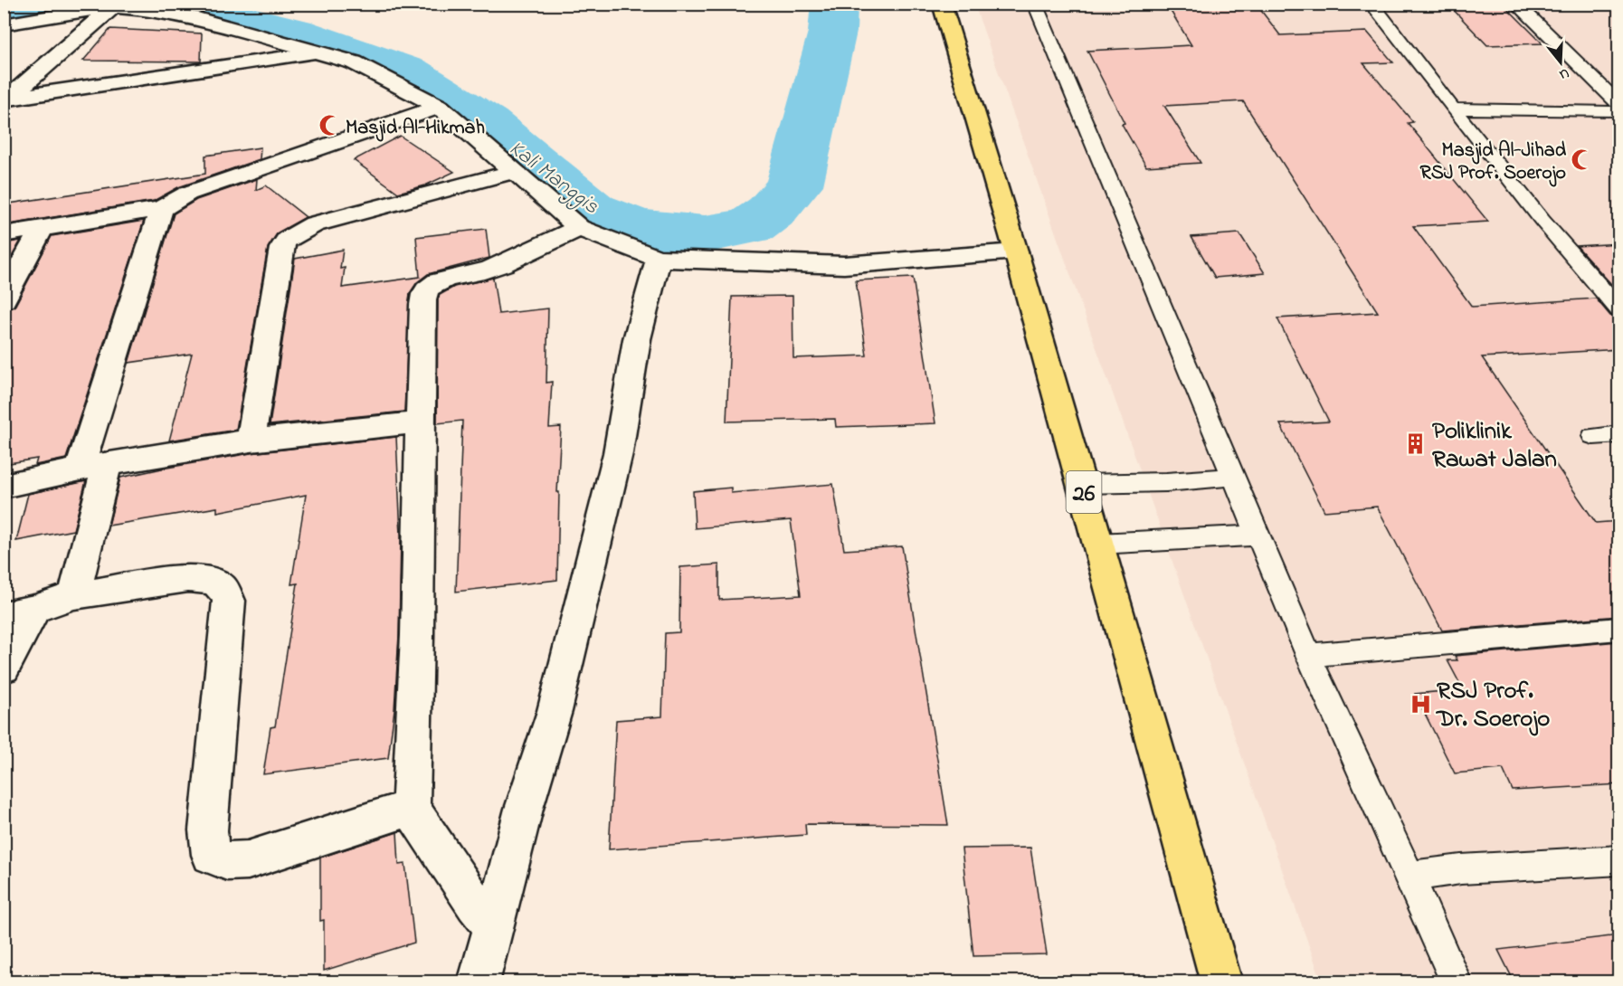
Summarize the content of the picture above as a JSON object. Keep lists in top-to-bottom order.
{
  "streets": {
    "highway": ["26"]
  },
  "water": ["Kali Manggis"],
  "places": {
    "mosque": ["Masjid Al-Hikmah", "Masjid Al-Jihad RSJ Prof. Soerojo"],
    "building": ["Poliklinik Rawat Jalan"],
    "hospital": ["RSJ Prof. Dr. Soerojo"]
  },
  "north": "bottom"
}
